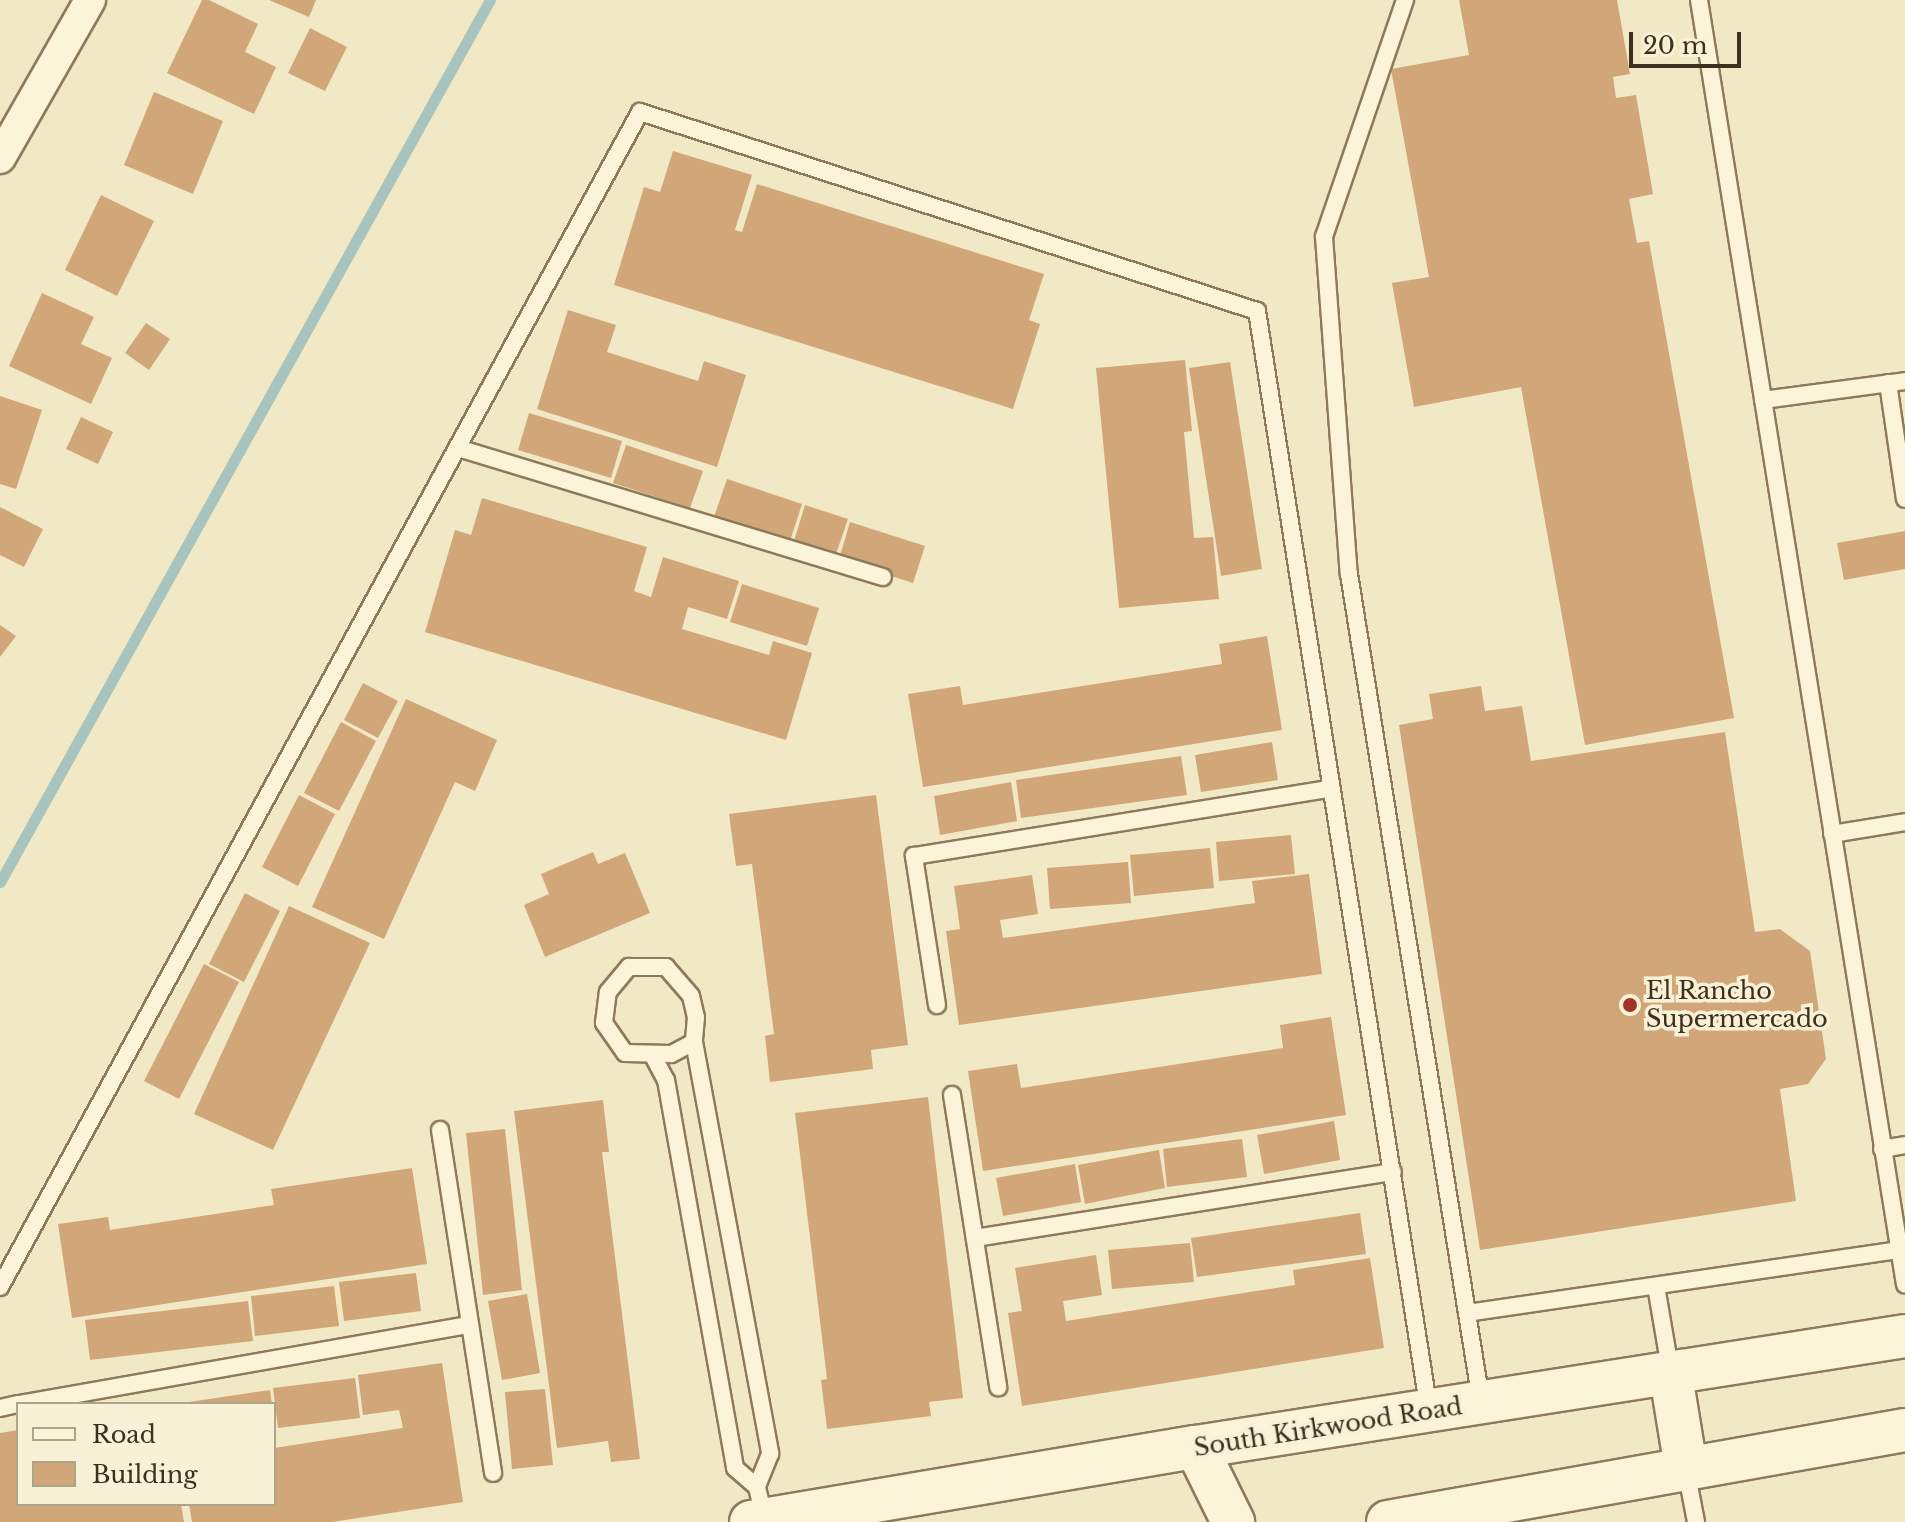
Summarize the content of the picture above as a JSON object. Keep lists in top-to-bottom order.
{
  "streets": {
    "main road": ["South Kirkwood Road"]
  },
  "places": ["El Rancho Supermercado"],
  "legend": ["Road", "Building"],
  "scale_bar": "20 m"
}
